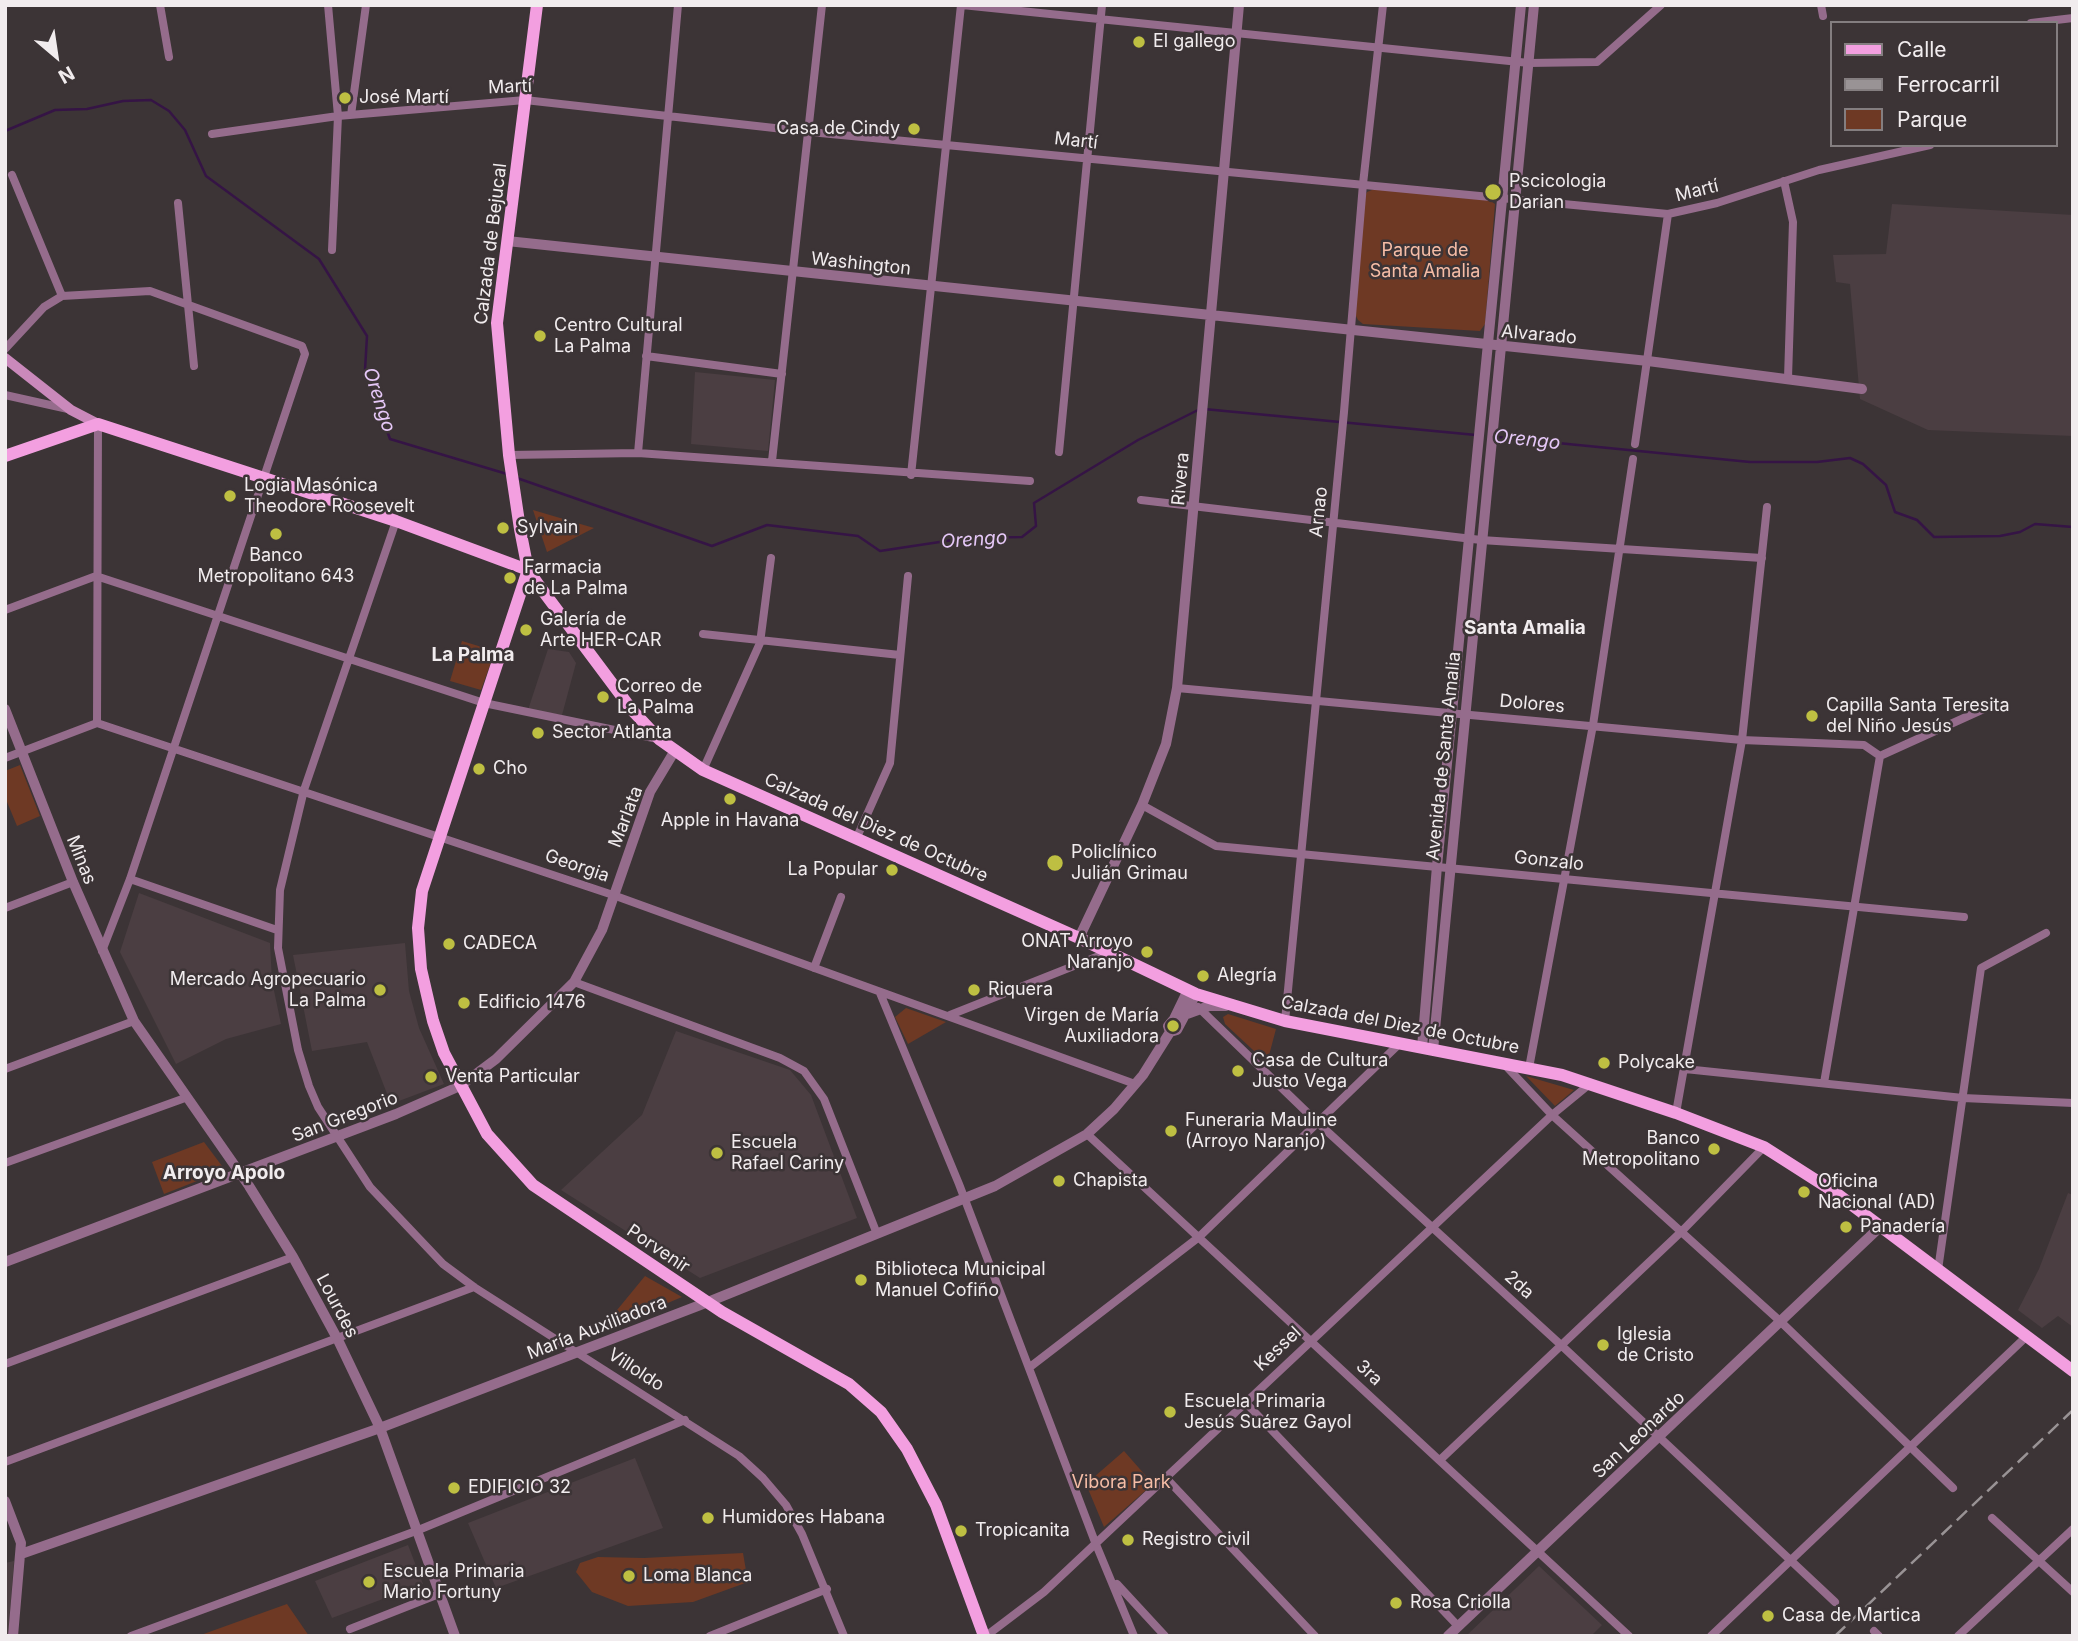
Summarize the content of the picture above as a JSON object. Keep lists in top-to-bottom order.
{
  "streets": {
    "main road": ["Calzada de Bejucal", "Calzada del Diez de Octubre", "Porvenir"],
    "street": [
      "Martí",
      "Washington",
      "Alvarado",
      "Rivera",
      "Arnao",
      "Dolores",
      "Avenida de Santa Amalia",
      "Marlata",
      "Minas",
      "Gonzalo",
      "Georgia",
      "San Gregorio",
      "2da",
      "Lourdes",
      "María Auxiliadora",
      "Kessel",
      "Villoldo",
      "3ra",
      "San Leonardo"
    ]
  },
  "crossings": [
    ["Martí", "Calzada de Bejucal"],
    ["Martí", "Rivera"],
    ["Martí", "Arnao"],
    ["Martí", "Avenida de Santa Amalia"],
    ["Calzada de Bejucal", "Washington"],
    ["Calzada de Bejucal", "Calzada del Diez de Octubre"],
    ["Calzada de Bejucal", "Porvenir"],
    ["Washington", "Alvarado"],
    ["Washington", "Rivera"],
    ["Alvarado", "Rivera"],
    ["Alvarado", "Arnao"],
    ["Alvarado", "Avenida de Santa Amalia"],
    ["Rivera", "Dolores"],
    ["Rivera", "Calzada del Diez de Octubre"],
    ["Rivera", "Gonzalo"],
    ["Arnao", "Dolores"],
    ["Arnao", "Calzada del Diez de Octubre"],
    ["Arnao", "Gonzalo"],
    ["Dolores", "Avenida de Santa Amalia"],
    ["Avenida de Santa Amalia", "Calzada del Diez de Octubre"],
    ["Avenida de Santa Amalia", "Gonzalo"],
    ["Marlata", "Calzada del Diez de Octubre"],
    ["Marlata", "Georgia"],
    ["Marlata", "San Gregorio"],
    ["Calzada del Diez de Octubre", "Porvenir"],
    ["Calzada del Diez de Octubre", "2da"],
    ["Calzada del Diez de Octubre", "María Auxiliadora"],
    ["Calzada del Diez de Octubre", "Kessel"],
    ["Calzada del Diez de Octubre", "San Leonardo"],
    ["Minas", "Lourdes"],
    ["Georgia", "San Gregorio"],
    ["Georgia", "Porvenir"],
    ["Georgia", "María Auxiliadora"],
    ["Georgia", "Villoldo"],
    ["San Gregorio", "Porvenir"],
    ["San Gregorio", "Lourdes"],
    ["San Gregorio", "Villoldo"],
    ["Porvenir", "María Auxiliadora"],
    ["Porvenir", "Kessel"],
    ["2da", "María Auxiliadora"],
    ["2da", "Kessel"],
    ["2da", "San Leonardo"],
    ["Lourdes", "María Auxiliadora"],
    ["María Auxiliadora", "Villoldo"],
    ["María Auxiliadora", "3ra"],
    ["Kessel", "3ra"],
    ["3ra", "San Leonardo"]
  ],
  "districts": ["Santa Amalia", "La Palma", "Arroyo Apolo"],
  "water": ["Orengo"],
  "parks": ["Parque de Santa Amalia", "Vibora Park"],
  "places": [
    "El gallego",
    "José Martí",
    "Casa de Cindy",
    "Pscicologia Darian",
    "Centro Cultural La Palma",
    "Logia Masónica Theodore Roosevelt",
    "Sylvain",
    "Banco Metropolitano 643",
    "Farmacia de La Palma",
    "Galería de Arte HER-CAR",
    "Correo de La Palma",
    "Capilla Santa Teresita del Niño Jesús",
    "Sector Atlanta",
    "Cho",
    "Apple in Havana",
    "Policlínico Julián Grimau",
    "La Popular",
    "CADECA",
    "ONAT Arroyo Naranjo",
    "Alegría",
    "Mercado Agropecuario La Palma",
    "Riquera",
    "Edificio 1476",
    "Virgen de María Auxiliadora",
    "Polycake",
    "Casa de Cultura Justo Vega",
    "Venta Particular",
    "Funeraria Mauline (Arroyo Naranjo)",
    "Banco Metropolitano",
    "Escuela Rafael Cariny",
    "Chapista",
    "Oficina Nacional (AD)",
    "Panadería",
    "Biblioteca Municipal Manuel Cofiño",
    "Iglesia de Cristo",
    "Escuela Primaria Jesús Suárez Gayol",
    "EDIFICIO 32",
    "Humidores Habana",
    "Tropicanita",
    "Registro civil",
    "Loma Blanca",
    "Escuela Primaria Mario Fortuny",
    "Rosa Criolla",
    "Casa de Martica"
  ],
  "legend": ["Calle", "Ferrocarril", "Parque"],
  "north": "bottom right"
}
